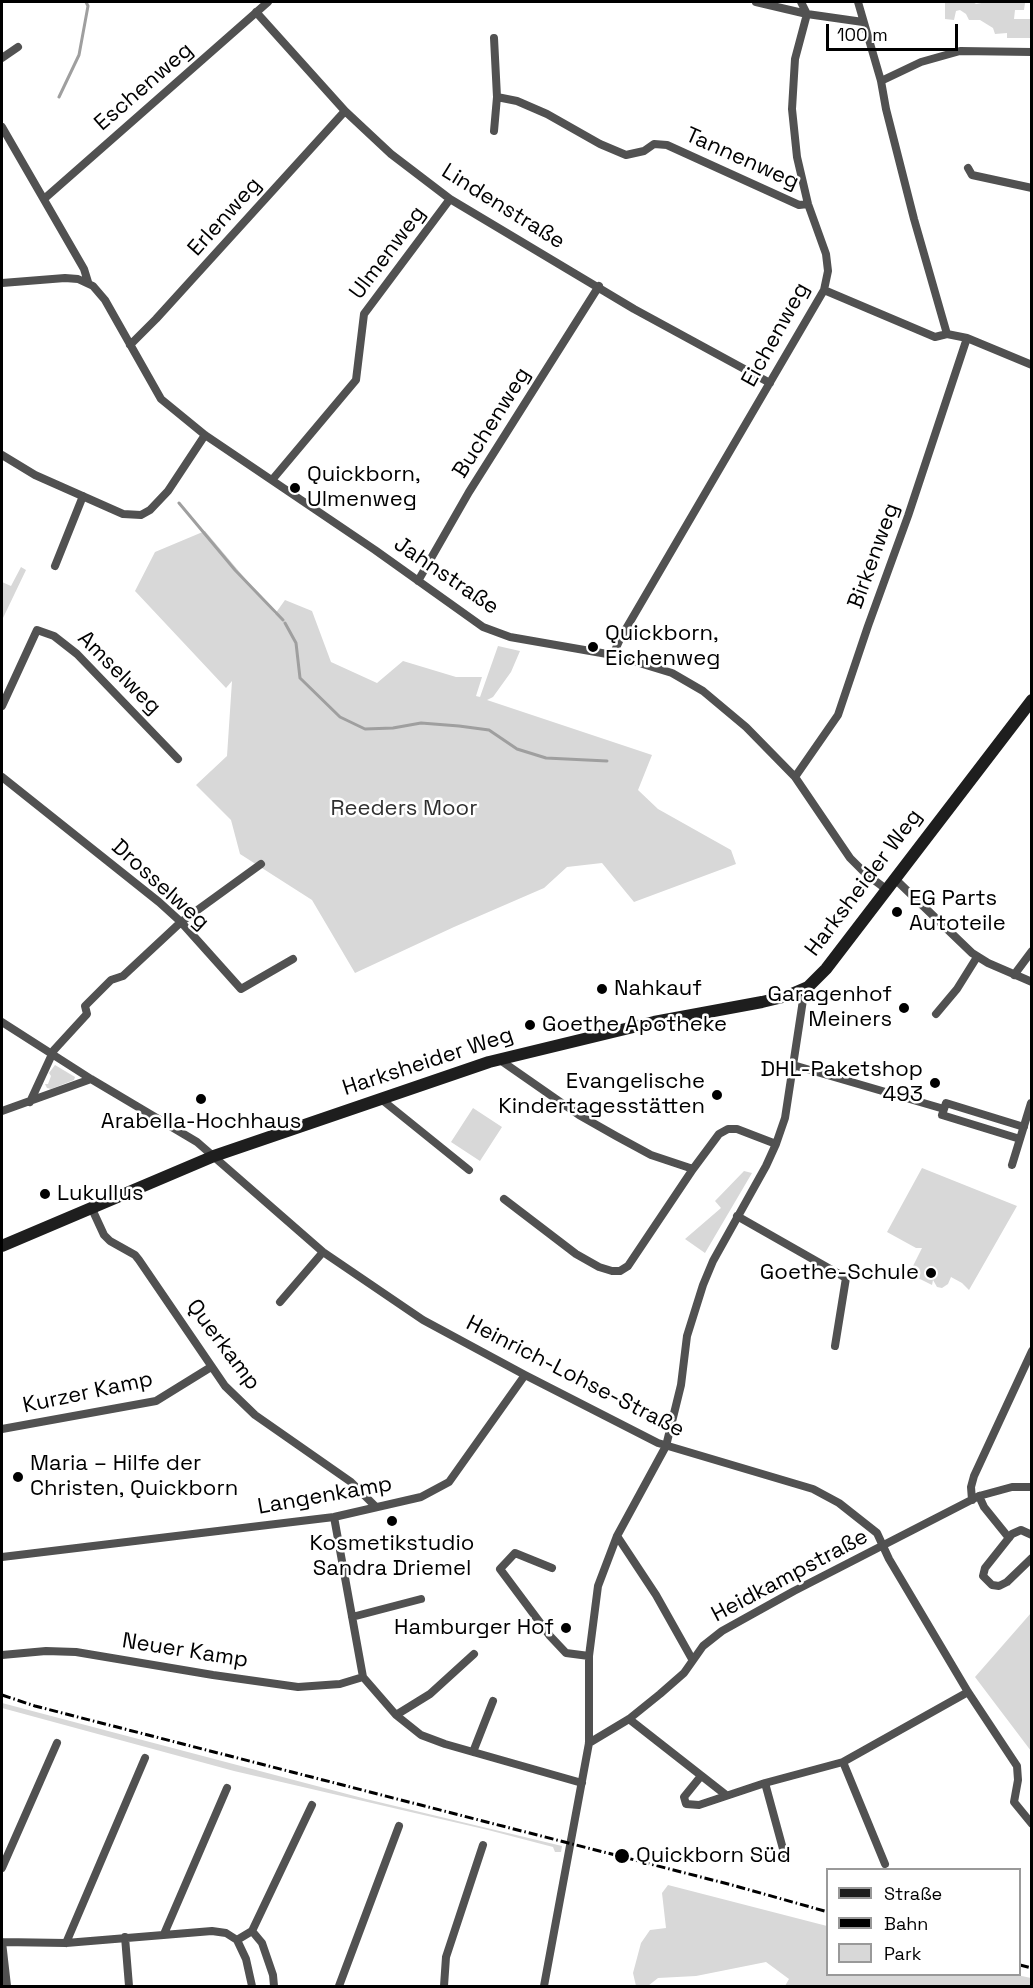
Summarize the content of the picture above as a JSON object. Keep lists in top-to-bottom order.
{
  "streets": {
    "main road": ["Harksheider Weg"],
    "street": [
      "Eschenweg",
      "Tannenweg",
      "Lindenstraße",
      "Erlenweg",
      "Ulmenweg",
      "Eichenweg",
      "Buchenweg",
      "Birkenweg",
      "Jahnstraße",
      "Amselweg",
      "Drosselweg",
      "Querkamp",
      "Heinrich-Lohse-Straße",
      "Kurzer Kamp",
      "Langenkamp",
      "Heidkampstraße",
      "Neuer Kamp"
    ]
  },
  "crossings": [
    ["Eschenweg", "Lindenstraße"],
    ["Eschenweg", "Jahnstraße"],
    ["Tannenweg", "Eichenweg"],
    ["Lindenstraße", "Erlenweg"],
    ["Lindenstraße", "Ulmenweg"],
    ["Lindenstraße", "Eichenweg"],
    ["Lindenstraße", "Buchenweg"],
    ["Erlenweg", "Jahnstraße"],
    ["Ulmenweg", "Jahnstraße"],
    ["Eichenweg", "Jahnstraße"],
    ["Buchenweg", "Jahnstraße"],
    ["Birkenweg", "Jahnstraße"],
    ["Jahnstraße", "Harksheider Weg"],
    ["Harksheider Weg", "Querkamp"],
    ["Harksheider Weg", "Heinrich-Lohse-Straße"],
    ["Querkamp", "Kurzer Kamp"],
    ["Querkamp", "Langenkamp"],
    ["Heinrich-Lohse-Straße", "Langenkamp"],
    ["Heinrich-Lohse-Straße", "Heidkampstraße"]
  ],
  "parks": ["Reeders Moor"],
  "places": [
    "Quickborn, Ulmenweg",
    "Quickborn, Eichenweg",
    "EG Parts Autoteile",
    "Nahkauf",
    "Garagenhof Meiners",
    "Goethe Apotheke",
    "DHL-Paketshop 493",
    "Evangelische Kindertagesstätten",
    "Arabella-Hochhaus",
    "Lukullus",
    "Goethe-Schule",
    "Maria – Hilfe der Christen, Quickborn",
    "Kosmetikstudio Sandra Driemel",
    "Hamburger Hof",
    "Quickborn Süd"
  ],
  "legend": ["Straße", "Bahn", "Park"],
  "scale_bar": "100 m"
}
